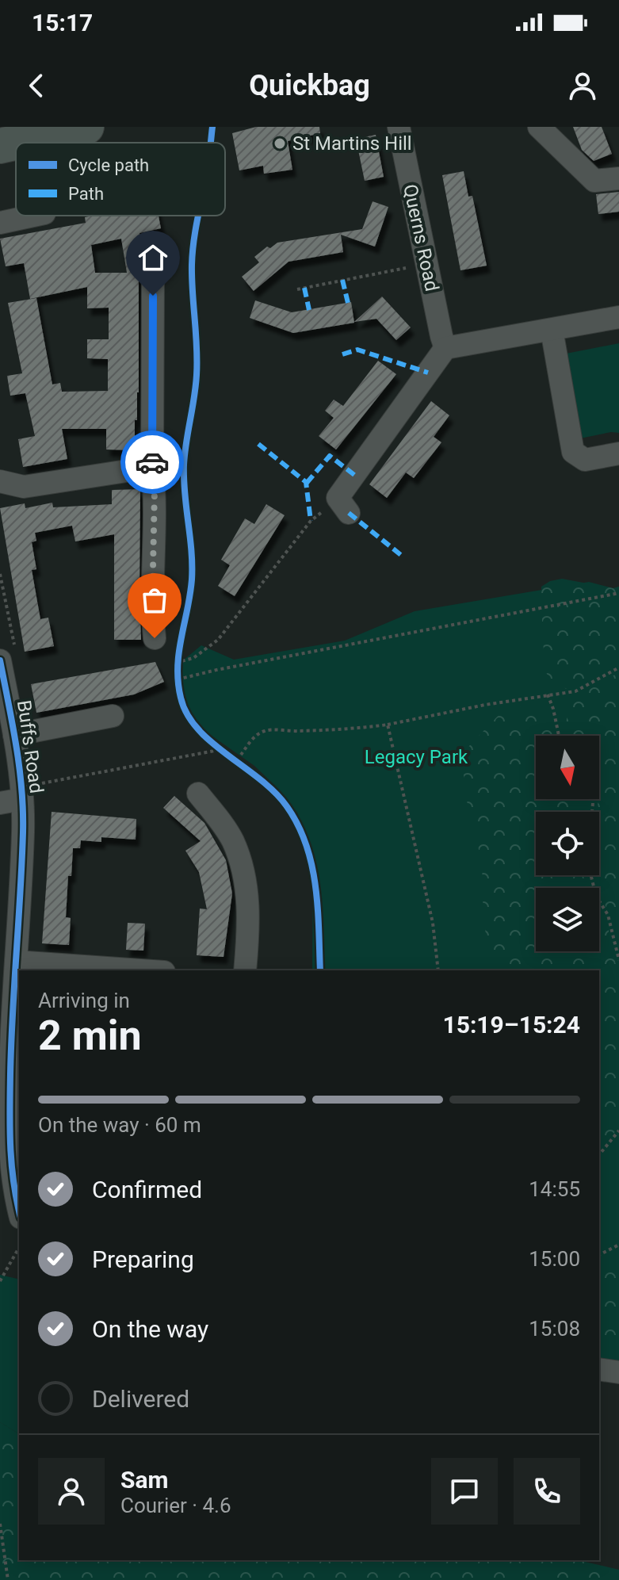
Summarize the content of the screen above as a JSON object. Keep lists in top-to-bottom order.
{
  "streets": {
    "street": ["Querns Road", "Buffs Road"]
  },
  "parks": ["Legacy Park"],
  "places": ["St Martins Hill"],
  "legend": ["Cycle path", "Path"],
  "north": "bottom",
  "page": {
    "status": "15:17",
    "header": "Quickbag",
    "heading": ["2 min", "Arriving in", "15:19–15:24"],
    "panel": ["Sam", "Courier · 4.6"],
    "bar": "On the way · 60 m",
    "list": [
      ["Confirmed", "14:55"],
      ["Preparing", "15:00"],
      ["On the way", "15:08"],
      "Delivered"
    ]
  }
}
